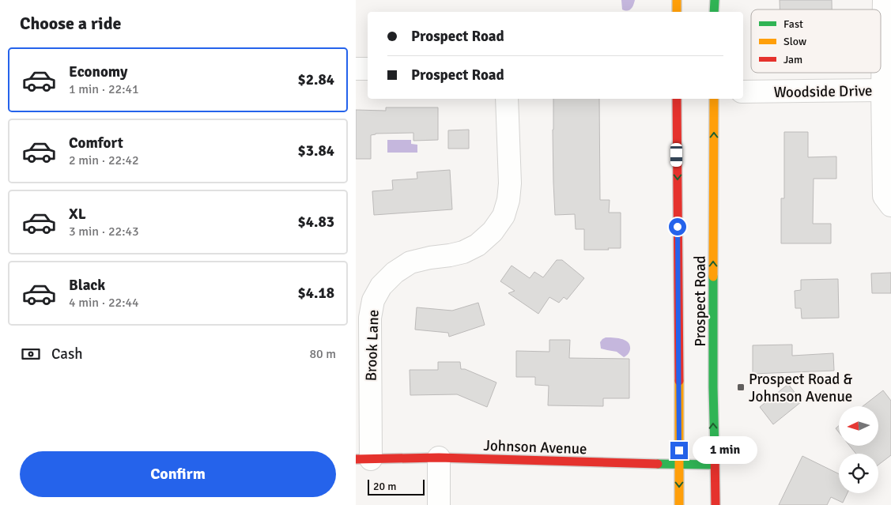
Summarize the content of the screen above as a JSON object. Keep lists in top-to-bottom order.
{
  "streets": {
    "main road": ["Prospect Road", "Johnson Avenue"],
    "street": ["Woodside Drive", "Brook Lane"]
  },
  "crossings": [
    ["Prospect Road", "Johnson Avenue"],
    ["Brook Lane", "Johnson Avenue"]
  ],
  "places": {
    "transit": ["Prospect Road & Johnson Avenue"]
  },
  "legend": ["Fast", "Slow", "Jam"],
  "scale_bar": "20 m",
  "north": "left",
  "page": {
    "heading": "Choose a ride",
    "banner": ["Prospect Road", "Prospect Road"],
    "list": [
      {
        "name": "Economy",
        "note": "1 min · 22:41",
        "value": "$2.84"
      },
      {
        "name": "Comfort",
        "note": "2 min · 22:42",
        "value": "$3.84"
      },
      {
        "name": "XL",
        "note": "3 min · 22:43",
        "value": "$4.83"
      },
      {
        "name": "Black",
        "note": "4 min · 22:44",
        "value": "$4.18"
      }
    ],
    "pay": ["Cash", "80 m"],
    "bubble": "1 min",
    "buttons": "Confirm",
    "scale": "20 m"
  }
}
